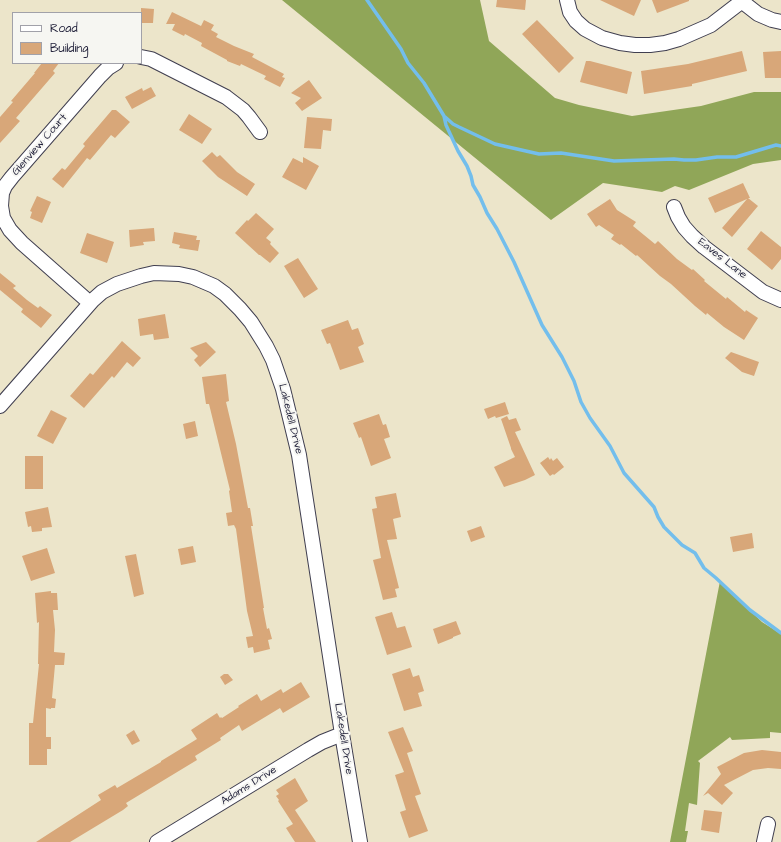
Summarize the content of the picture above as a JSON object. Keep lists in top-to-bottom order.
{
  "streets": {
    "street": [
      "Glenview Court",
      "Eaves Lane",
      "Lakedell Drive",
      "Adams Drive"
    ]
  },
  "crossings": [
    ["Glenview Court", "Lakedell Drive"],
    ["Lakedell Drive", "Adams Drive"]
  ],
  "legend": ["Road", "Building"]
}
